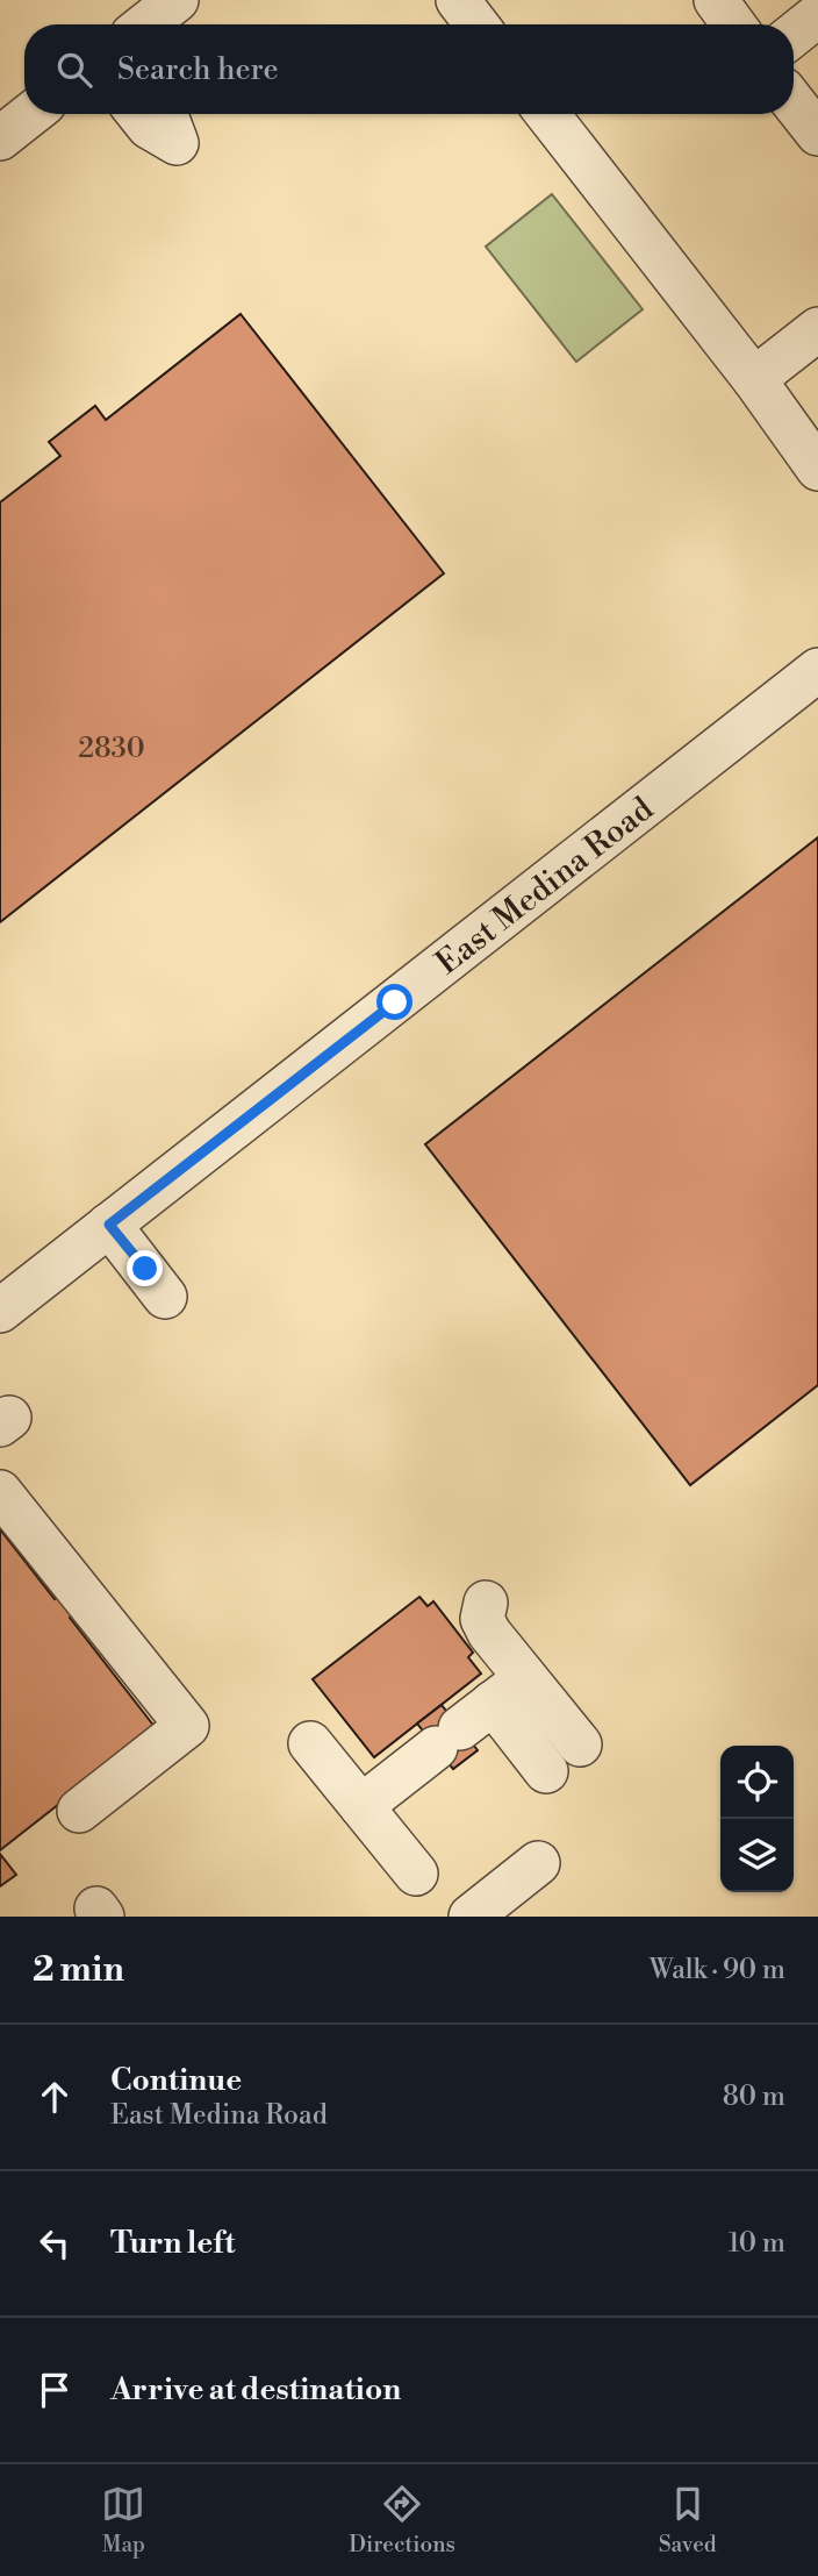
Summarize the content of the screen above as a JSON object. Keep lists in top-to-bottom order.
{
  "streets": {
    "street": ["East Medina Road"]
  },
  "house_numbers": ["2830"],
  "page": {
    "search": "Search here",
    "heading": ["2 min", "Walk · 90 m"],
    "list": [
      ["Continue", "East Medina Road", "80 m"],
      ["Turn left", "10 m"],
      "Arrive at destination"
    ],
    "nav": ["Map", "Directions", "Saved"]
  }
}
